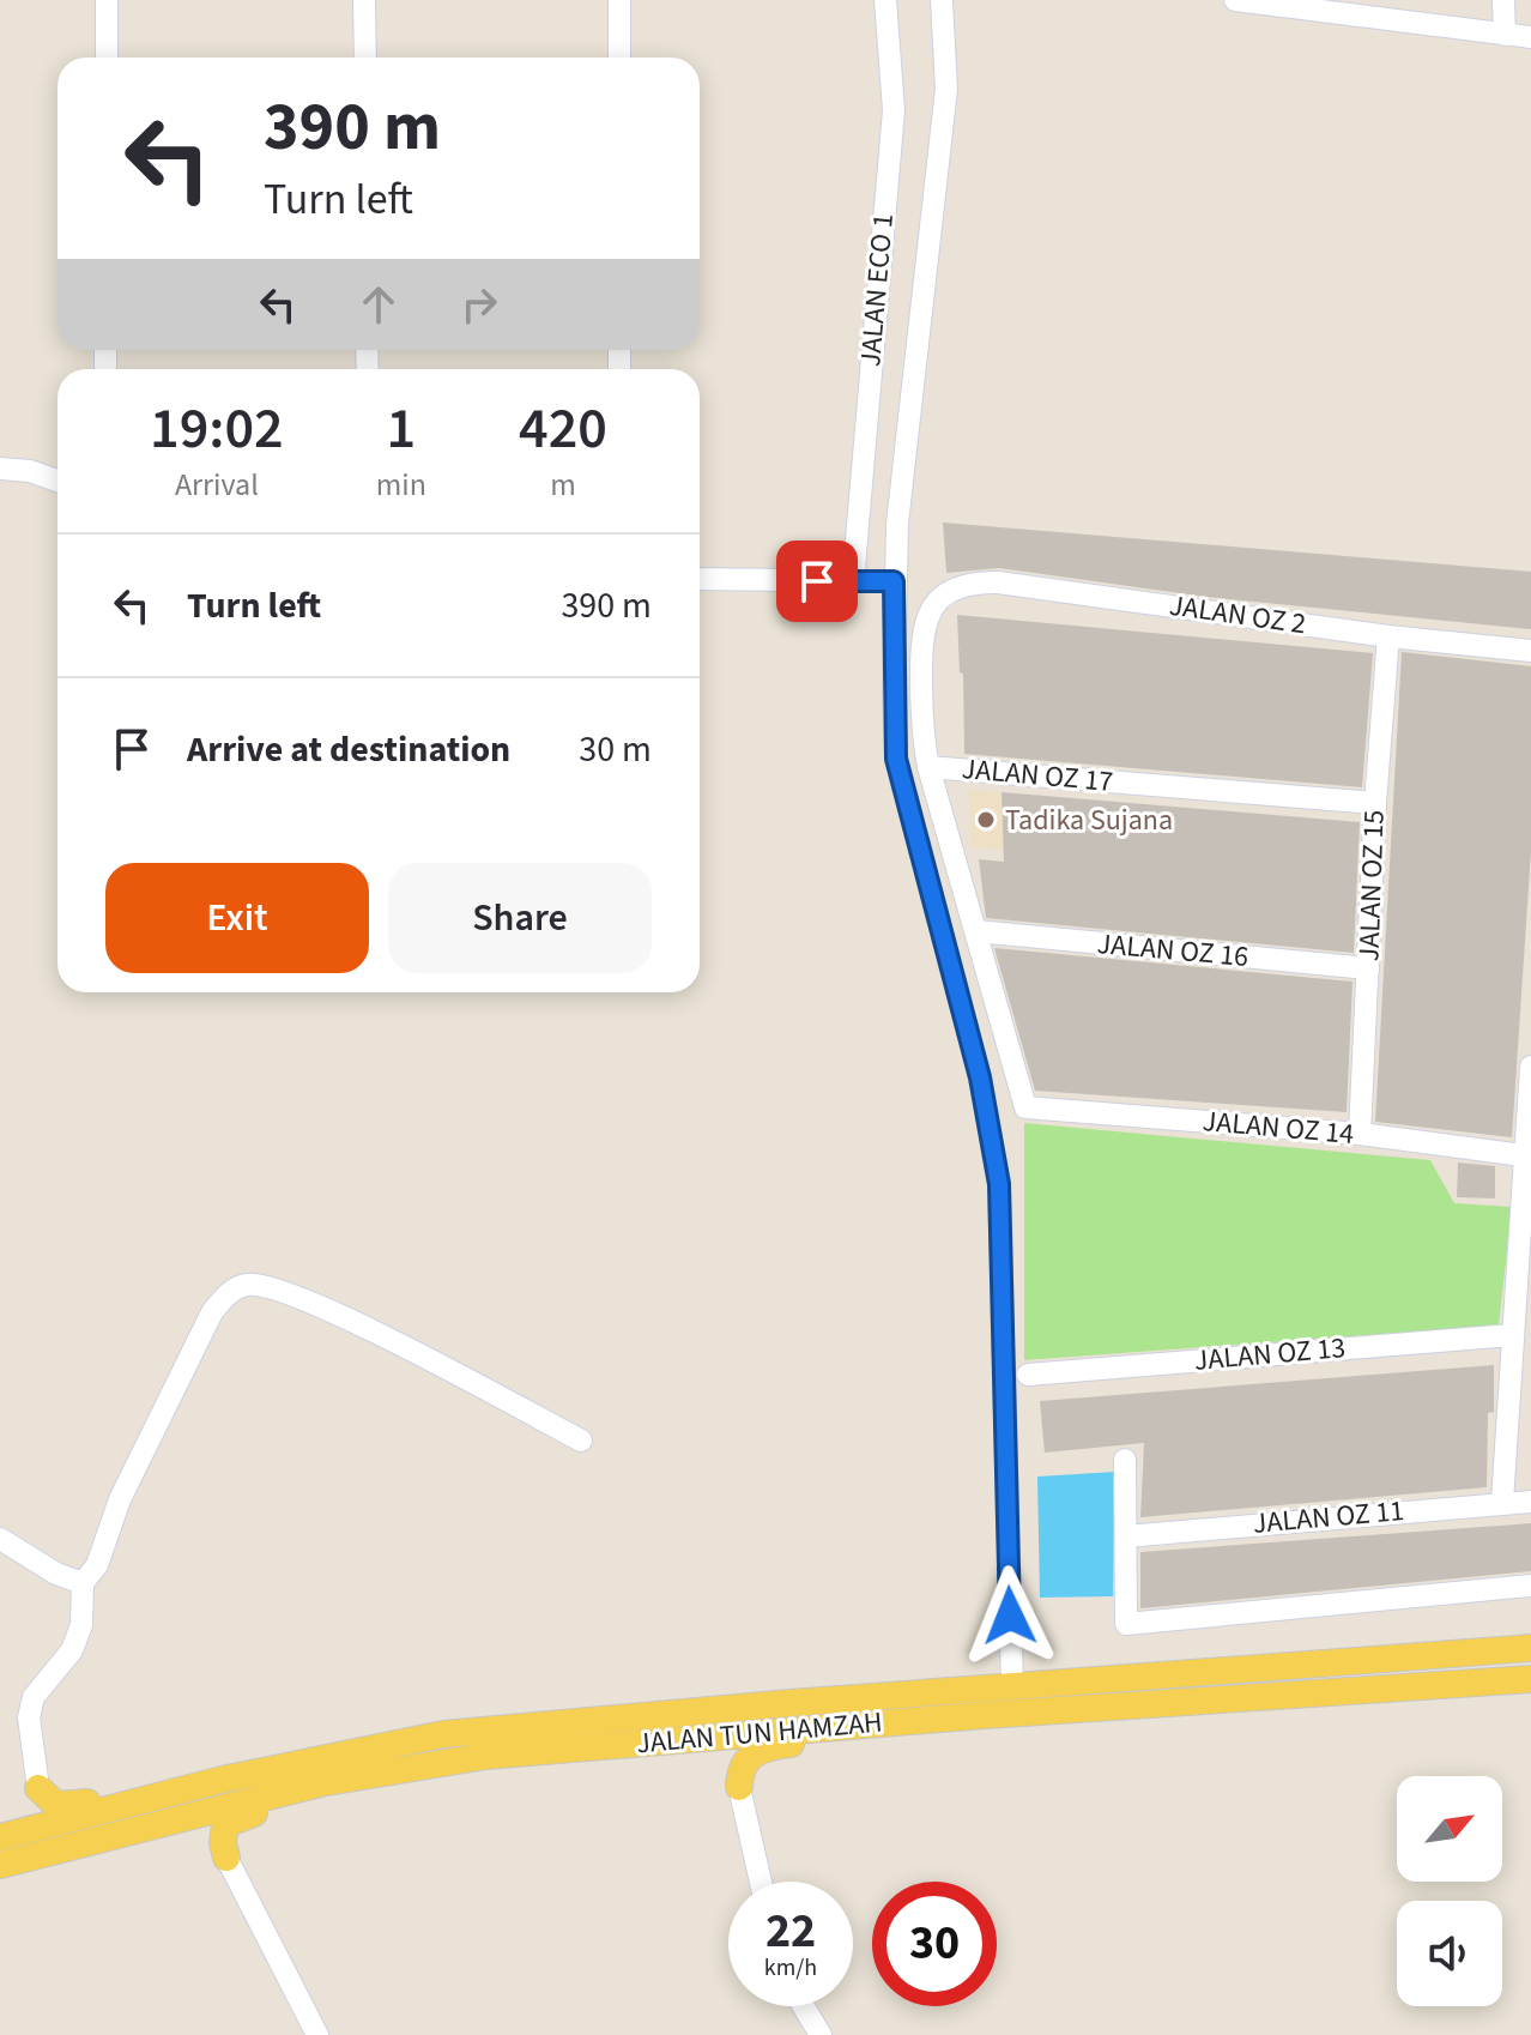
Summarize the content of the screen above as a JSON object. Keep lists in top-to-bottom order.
{
  "streets": {
    "main road": ["JALAN TUN HAMZAH"],
    "street": [
      "JALAN ECO 1",
      "JALAN OZ 2",
      "JALAN OZ 17",
      "JALAN OZ 15",
      "JALAN OZ 16",
      "JALAN OZ 14",
      "JALAN OZ 13",
      "JALAN OZ 11"
    ]
  },
  "crossings": [
    ["JALAN OZ 2", "JALAN OZ 17"],
    ["JALAN OZ 2", "JALAN OZ 15"],
    ["JALAN OZ 17", "JALAN OZ 15"],
    ["JALAN OZ 15", "JALAN OZ 16"],
    ["JALAN OZ 15", "JALAN OZ 14"],
    ["JALAN OZ 16", "JALAN OZ 14"]
  ],
  "places": ["Tadika Sujana"],
  "north": "top right",
  "page": {
    "turn": ["390 m", "Turn left"],
    "eta": [
      "19:02",
      "Arrival",
      "1",
      "min",
      "420",
      "m"
    ],
    "list": [
      {
        "name": "Turn left",
        "value": "390 m"
      },
      {
        "name": "Arrive at destination",
        "value": "30 m"
      }
    ],
    "buttons": ["Exit", "Share"],
    "speed": "22 km/h",
    "limit": "30"
  }
}
